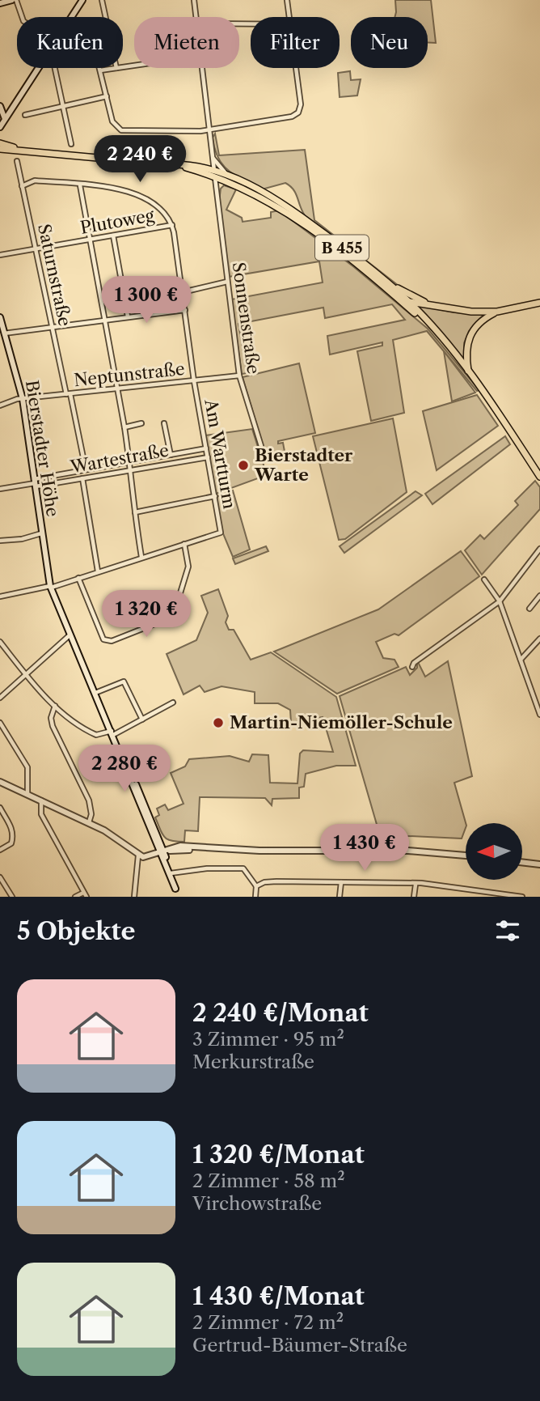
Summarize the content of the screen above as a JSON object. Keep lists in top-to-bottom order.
{
  "streets": {
    "main road": ["B 455", "Bierstadter Höhe"],
    "street": [
      "Plutoweg",
      "Saturnstraße",
      "Sonnenstraße",
      "Neptunstraße",
      "Am Wartturm",
      "Wartestraße"
    ]
  },
  "crossings": [
    ["Plutoweg", "Saturnstraße"],
    ["Plutoweg", "Am Wartturm"],
    ["B 455", "Sonnenstraße"],
    ["Saturnstraße", "Neptunstraße"],
    ["Saturnstraße", "Wartestraße"],
    ["Sonnenstraße", "Neptunstraße"],
    ["Neptunstraße", "Bierstadter Höhe"],
    ["Neptunstraße", "Am Wartturm"],
    ["Bierstadter Höhe", "Wartestraße"],
    ["Am Wartturm", "Wartestraße"]
  ],
  "places": ["Bierstadter Warte", "Martin-Niemöller-Schule"],
  "north": "left",
  "page": {
    "chip": [
      "Kaufen",
      "Mieten",
      "Filter",
      "Neu"
    ],
    "price": [
      "2 240 €",
      "1 300 €",
      "1 320 €",
      "2 280 €",
      "1 430 €"
    ],
    "heading": "5 Objekte",
    "list": [
      {
        "name": "2 240 €/Monat",
        "note": "3 Zimmer · 95 m² · Merkurstraße"
      },
      {
        "name": "1 320 €/Monat",
        "note": "2 Zimmer · 58 m² · Virchowstraße"
      },
      {
        "name": "1 430 €/Monat",
        "note": "2 Zimmer · 72 m² · Gertrud-Bäumer-Straße"
      }
    ]
  }
}
